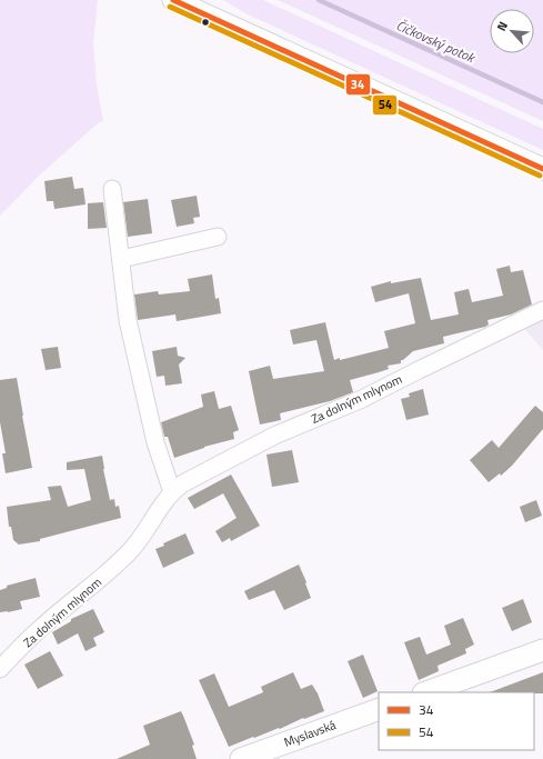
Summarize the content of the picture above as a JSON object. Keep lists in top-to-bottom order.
{
  "streets": {
    "street": ["Za dolným mlynom", "Myslavská"]
  },
  "water": ["Čičkovský potok"],
  "lines": ["transit line 34", "transit line 54"],
  "legend": ["34", "54"],
  "north": "top left"
}
